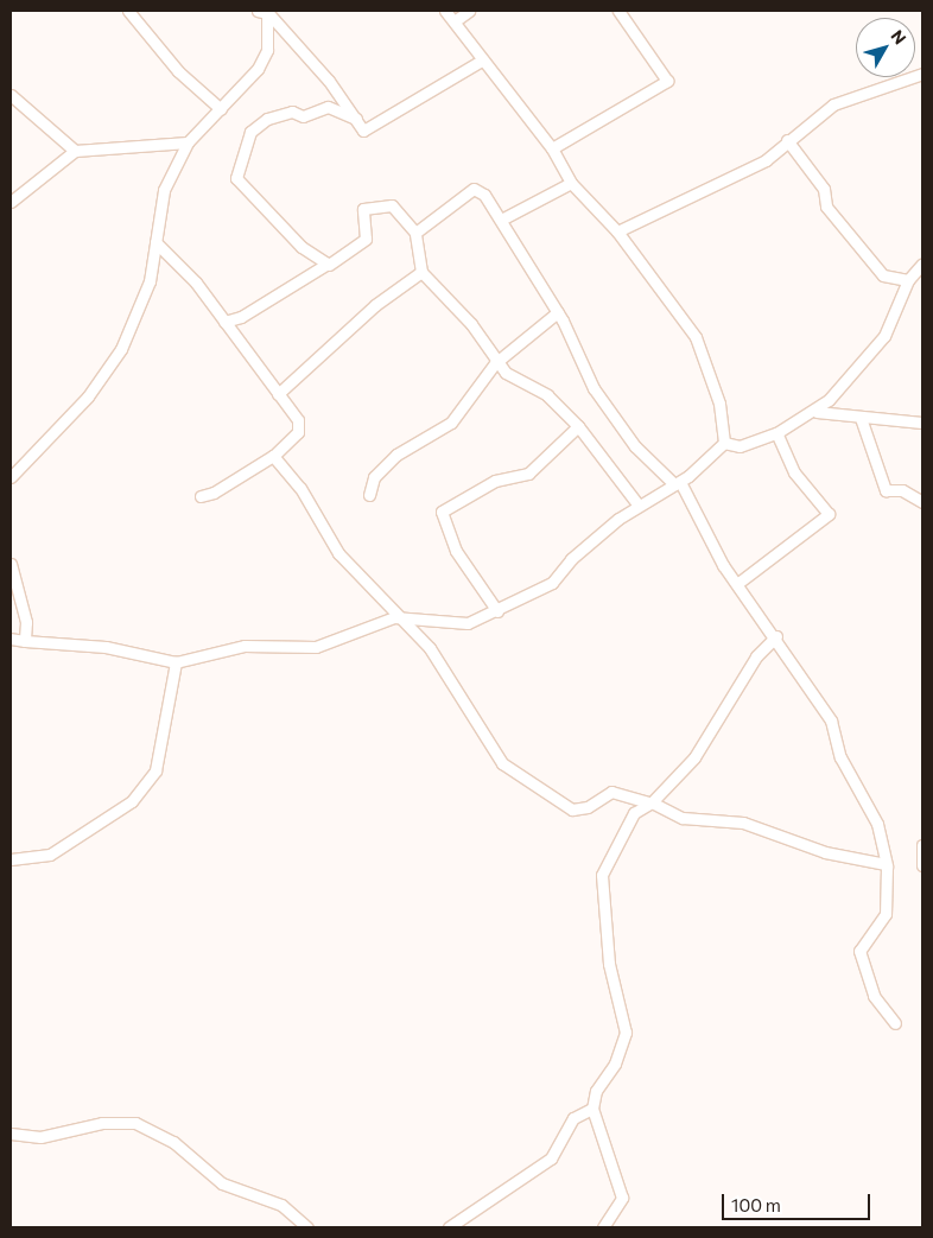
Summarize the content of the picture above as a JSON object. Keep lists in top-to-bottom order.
{
  "scale_bar": "100 m",
  "north": "top right"
}
